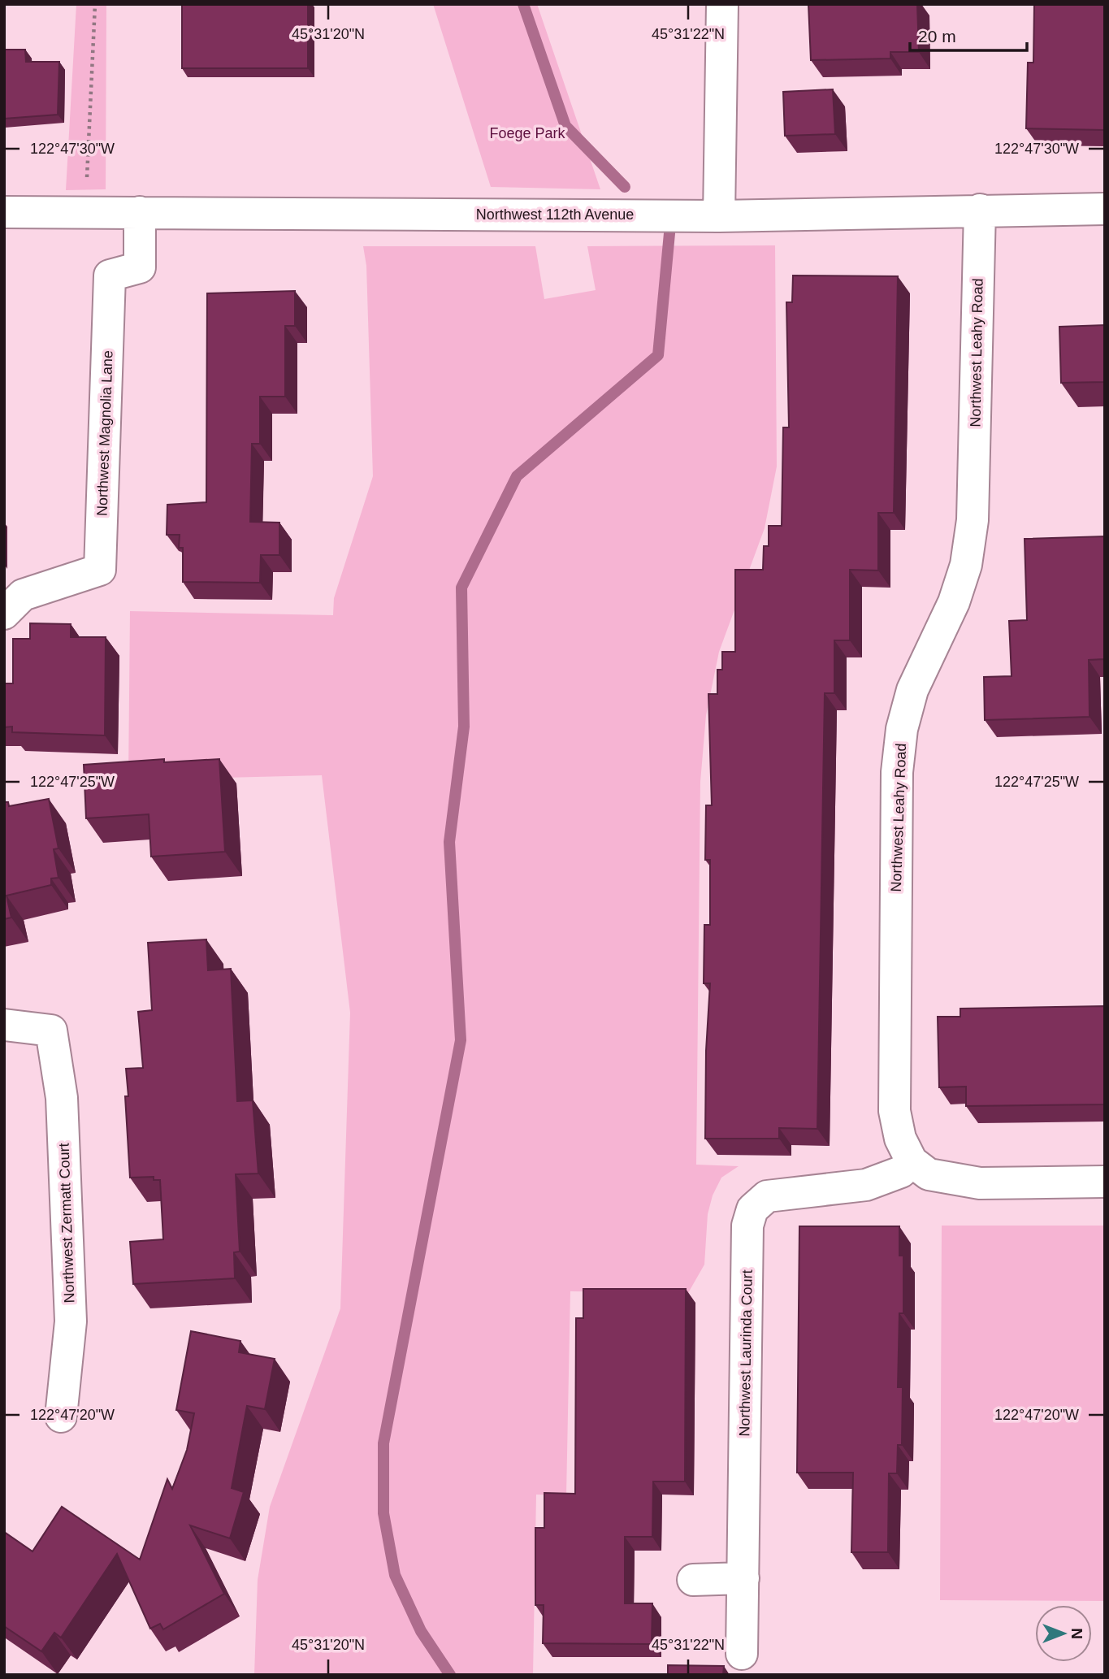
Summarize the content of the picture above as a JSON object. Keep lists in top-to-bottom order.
{
  "streets": {
    "street": [
      "Northwest 112th Avenue",
      "Northwest Leahy Road",
      "Northwest Magnolia Lane",
      "Northwest Zermatt Court",
      "Northwest Laurinda Court"
    ]
  },
  "crossings": [
    ["Northwest 112th Avenue", "Northwest Leahy Road"],
    ["Northwest 112th Avenue", "Northwest Magnolia Lane"],
    ["Northwest Leahy Road", "Northwest Laurinda Court"]
  ],
  "parks": ["Foege Park"],
  "scale_bar": "20 m",
  "north": "right",
  "coordinates": [
    "45°31'20\"N",
    "45°31'22\"N",
    "122°47'30\"W",
    "122°47'25\"W",
    "122°47'20\"W"
  ]
}
